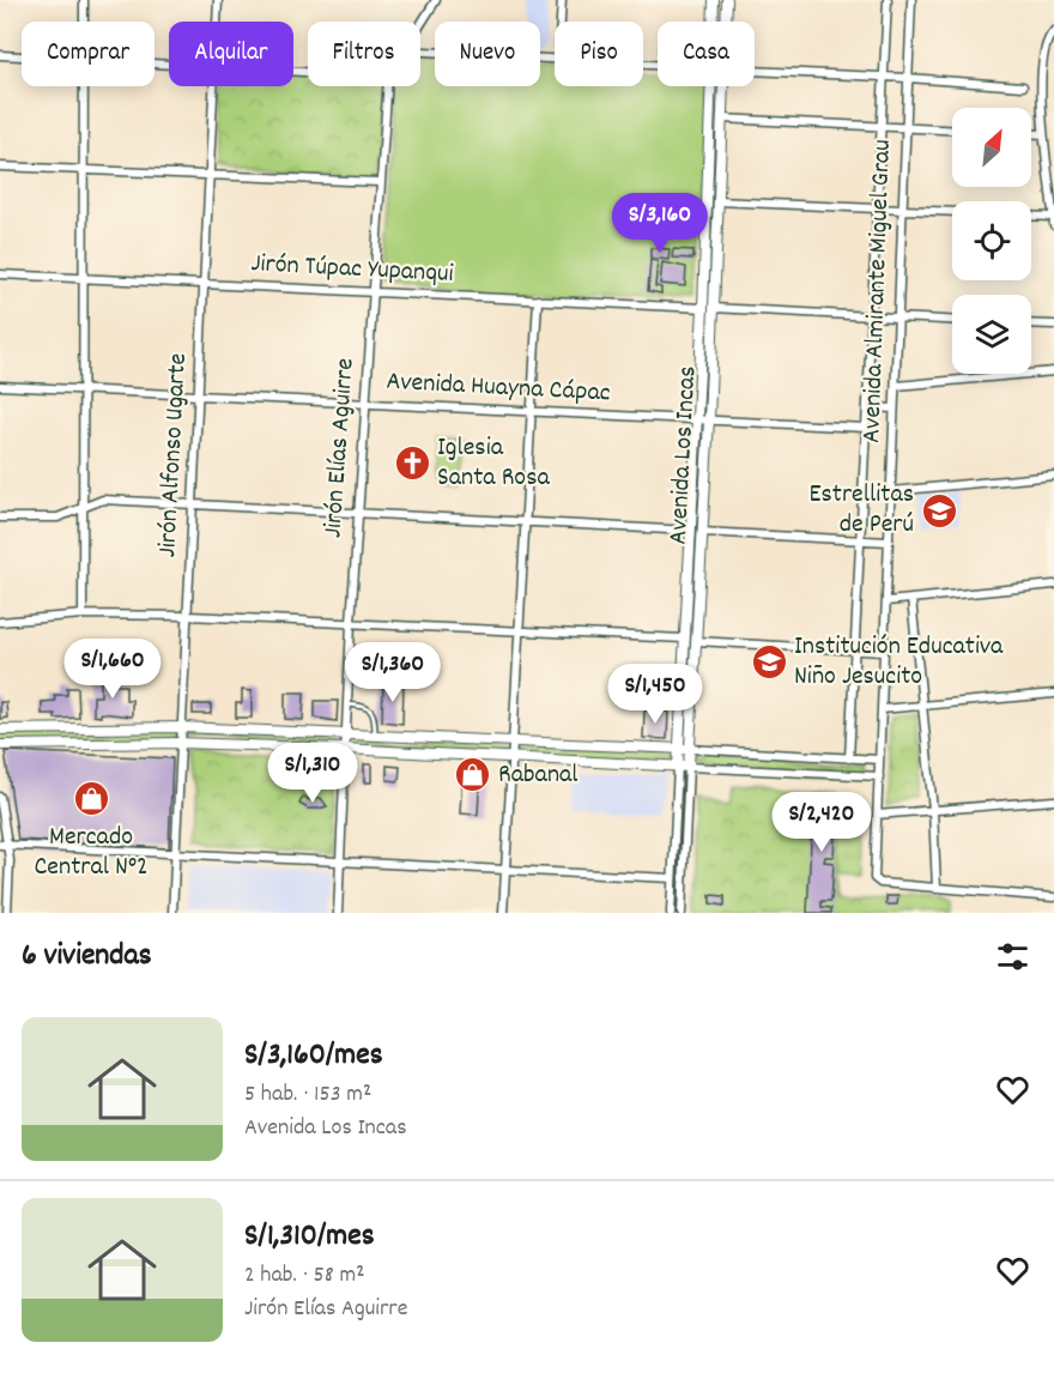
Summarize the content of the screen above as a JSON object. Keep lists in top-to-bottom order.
{
  "streets": {
    "street": [
      "Jirón Túpac Yupanqui",
      "Avenida Almirante Miguel Grau",
      "Avenida Huayna Cápac",
      "Jirón Elías Aguirre",
      "Jirón Alfonso Ugarte",
      "Avenida Los Incas"
    ]
  },
  "crossings": [
    ["Jirón Túpac Yupanqui", "Avenida Almirante Miguel Grau"],
    ["Jirón Túpac Yupanqui", "Jirón Elías Aguirre"],
    ["Jirón Túpac Yupanqui", "Jirón Alfonso Ugarte"],
    ["Jirón Túpac Yupanqui", "Avenida Los Incas"],
    ["Avenida Almirante Miguel Grau", "Avenida Huayna Cápac"],
    ["Avenida Huayna Cápac", "Jirón Elías Aguirre"],
    ["Avenida Huayna Cápac", "Jirón Alfonso Ugarte"],
    ["Avenida Huayna Cápac", "Avenida Los Incas"]
  ],
  "places": {
    "church": ["Iglesia Santa Rosa"],
    "school or university": ["Estrellitas de Perú", "Institución Educativa Niño Jesucito"],
    "shop": ["Rabanal", "Mercado Central N°2"]
  },
  "north": "top right",
  "page": {
    "chip": [
      "Comprar",
      "Alquilar",
      "Filtros",
      "Nuevo",
      "Piso",
      "Casa"
    ],
    "price": [
      "S/3,160",
      "S/1,660",
      "S/1,360",
      "S/1,450",
      "S/1,310",
      "S/2,420"
    ],
    "heading": "6 viviendas",
    "list": [
      {
        "name": "S/3,160/mes",
        "note": "5 hab. · 153 m² · Avenida Los Incas"
      },
      {
        "name": "S/1,310/mes",
        "note": "2 hab. · 58 m² · Jirón Elías Aguirre"
      }
    ]
  }
}
